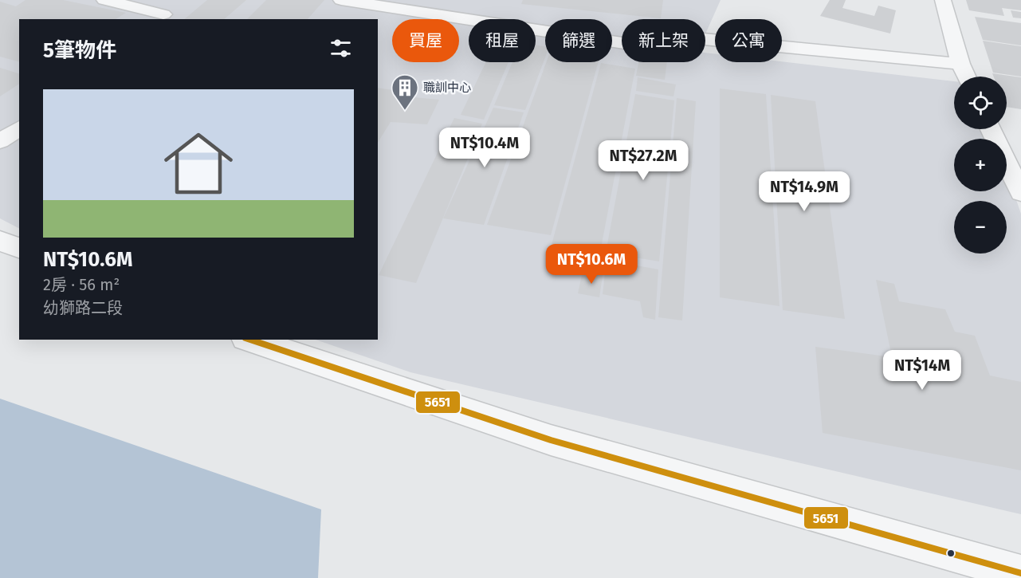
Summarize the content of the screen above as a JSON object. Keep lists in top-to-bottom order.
{
  "places": {
    "building": ["職訓中心"]
  },
  "lines": ["transit line 5651"],
  "page": {
    "chip": [
      "買屋",
      "租屋",
      "篩選",
      "新上架",
      "公寓"
    ],
    "heading": "5筆物件",
    "map_buttons": ["+", "−"],
    "list": [
      {
        "name": "NT$10.6M",
        "note": "2房 · 56 m² · 幼獅路二段"
      }
    ],
    "price": [
      "NT$10.4M",
      "NT$27.2M",
      "NT$14.9M",
      "NT$10.6M",
      "NT$14M"
    ]
  }
}
